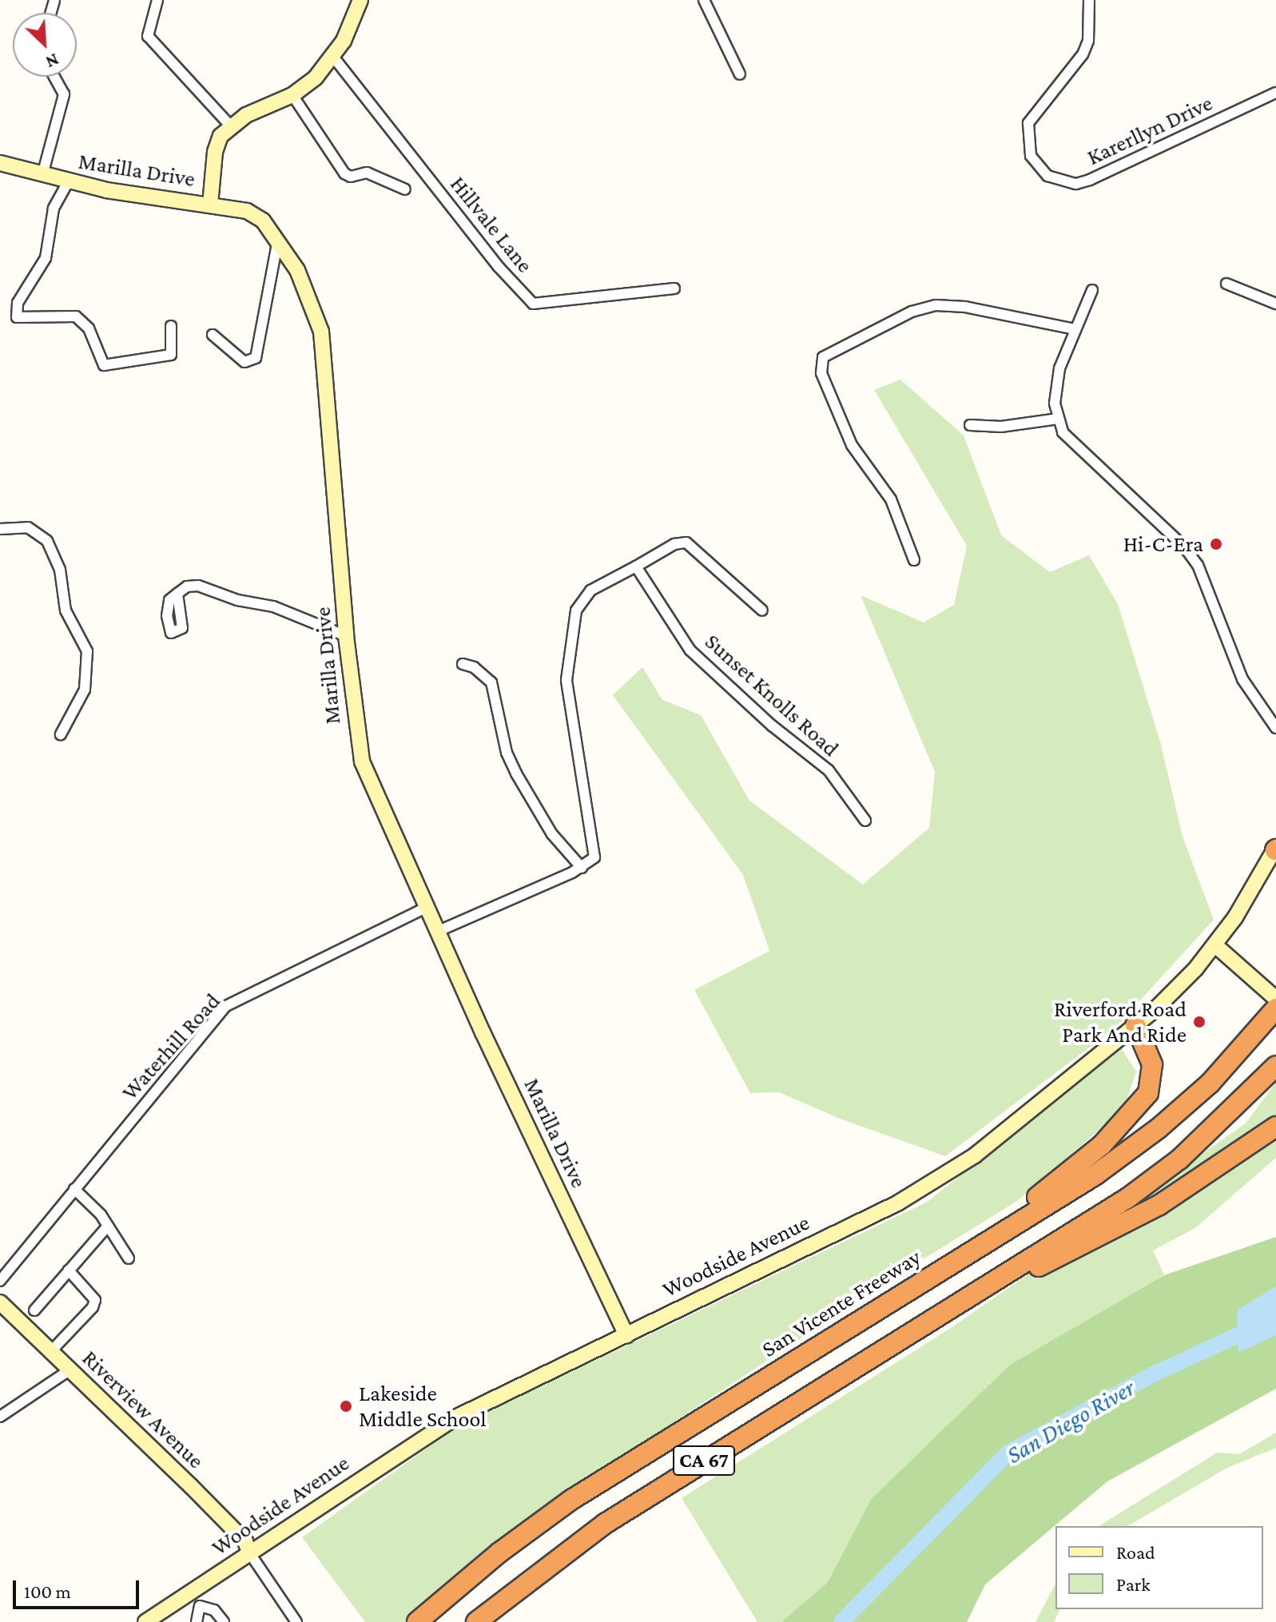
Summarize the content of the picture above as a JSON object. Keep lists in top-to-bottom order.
{
  "streets": {
    "highway": ["San Vicente Freeway", "CA 67"],
    "street": [
      "Karerllyn Drive",
      "Marilla Drive",
      "Hillvale Lane",
      "Sunset Knolls Road",
      "Waterhill Road",
      "Woodside Avenue",
      "Riverview Avenue"
    ]
  },
  "crossings": [
    ["Marilla Drive", "Waterhill Road"],
    ["Marilla Drive", "Woodside Avenue"],
    ["Woodside Avenue", "Riverview Avenue"]
  ],
  "water": ["San Diego River"],
  "places": ["Hi-C-Era", "Riverford Road Park And Ride", "Lakeside Middle School"],
  "legend": ["Road", "Park"],
  "scale_bar": "100 m",
  "north": "bottom right"
}
